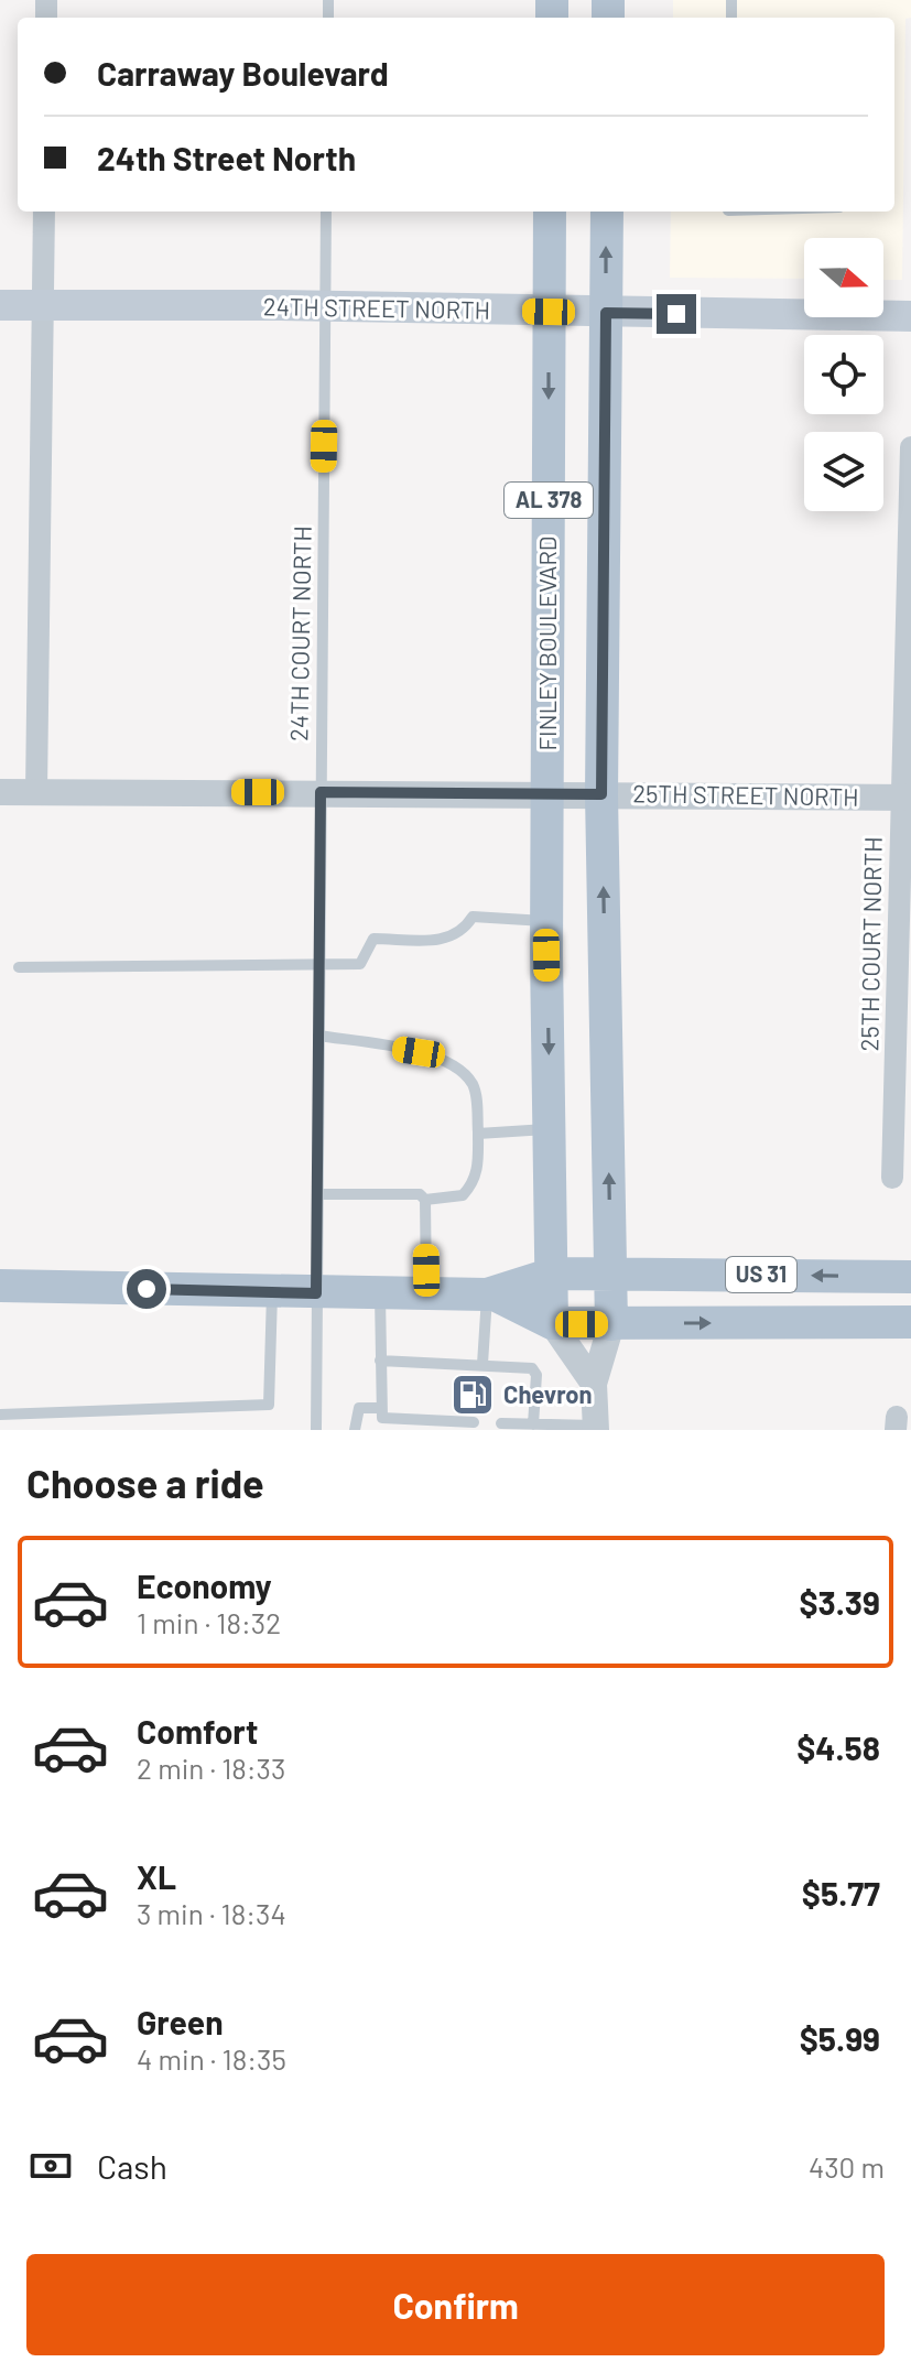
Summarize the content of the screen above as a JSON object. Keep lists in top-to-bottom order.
{
  "streets": {
    "main road": [
      "24TH STREET NORTH",
      "AL 378",
      "FINLEY BOULEVARD",
      "US 31"
    ],
    "street": ["25TH STREET NORTH", "25TH COURT NORTH"],
    "lane": ["24TH COURT NORTH"]
  },
  "crossings": [
    ["24TH STREET NORTH", "AL 378"],
    ["24TH STREET NORTH", "24TH COURT NORTH"],
    ["24TH STREET NORTH", "FINLEY BOULEVARD"],
    ["AL 378", "25TH STREET NORTH"],
    ["AL 378", "US 31"],
    ["24TH COURT NORTH", "25TH STREET NORTH"],
    ["24TH COURT NORTH", "US 31"],
    ["FINLEY BOULEVARD", "25TH STREET NORTH"],
    ["FINLEY BOULEVARD", "US 31"],
    ["25TH STREET NORTH", "25TH COURT NORTH"]
  ],
  "places": {
    "fuel station": ["Chevron"]
  },
  "north": "right",
  "page": {
    "banner": ["Carraway Boulevard", "24th Street North"],
    "heading": "Choose a ride",
    "list": [
      {
        "name": "Economy",
        "note": "1 min · 18:32",
        "value": "$3.39"
      },
      {
        "name": "Comfort",
        "note": "2 min · 18:33",
        "value": "$4.58"
      },
      {
        "name": "XL",
        "note": "3 min · 18:34",
        "value": "$5.77"
      },
      {
        "name": "Green",
        "note": "4 min · 18:35",
        "value": "$5.99"
      }
    ],
    "pay": ["Cash", "430 m"],
    "buttons": "Confirm"
  }
}
